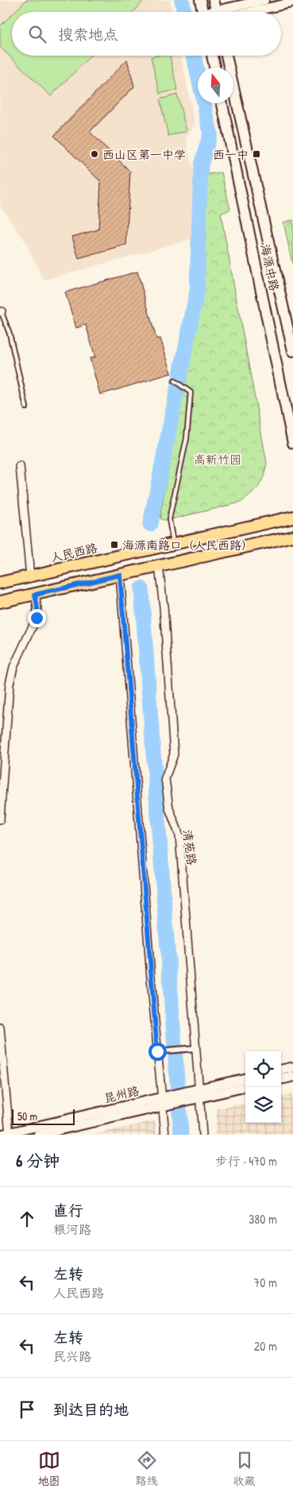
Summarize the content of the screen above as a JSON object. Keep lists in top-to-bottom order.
{
  "streets": {
    "main road": ["海源中路", "人民西路"],
    "street": ["清苑路", "昆州路"]
  },
  "crossings": [
    ["清苑路", "昆州路"]
  ],
  "parks": ["高新竹园"],
  "places": {
    "other": ["西山区第一中学"],
    "transit": ["西一中", "海源南路口（人民西路）"]
  },
  "scale_bar": "50 m",
  "north": "top",
  "page": {
    "search": "搜索地点",
    "scale": "50 m",
    "heading": ["6 分钟", "步行 · 470 m"],
    "list": [
      ["直行", "粮河路", "380 m"],
      ["左转", "人民西路", "70 m"],
      ["左转", "民兴路", "20 m"],
      "到达目的地"
    ],
    "nav": ["地图", "路线", "收藏"]
  }
}
